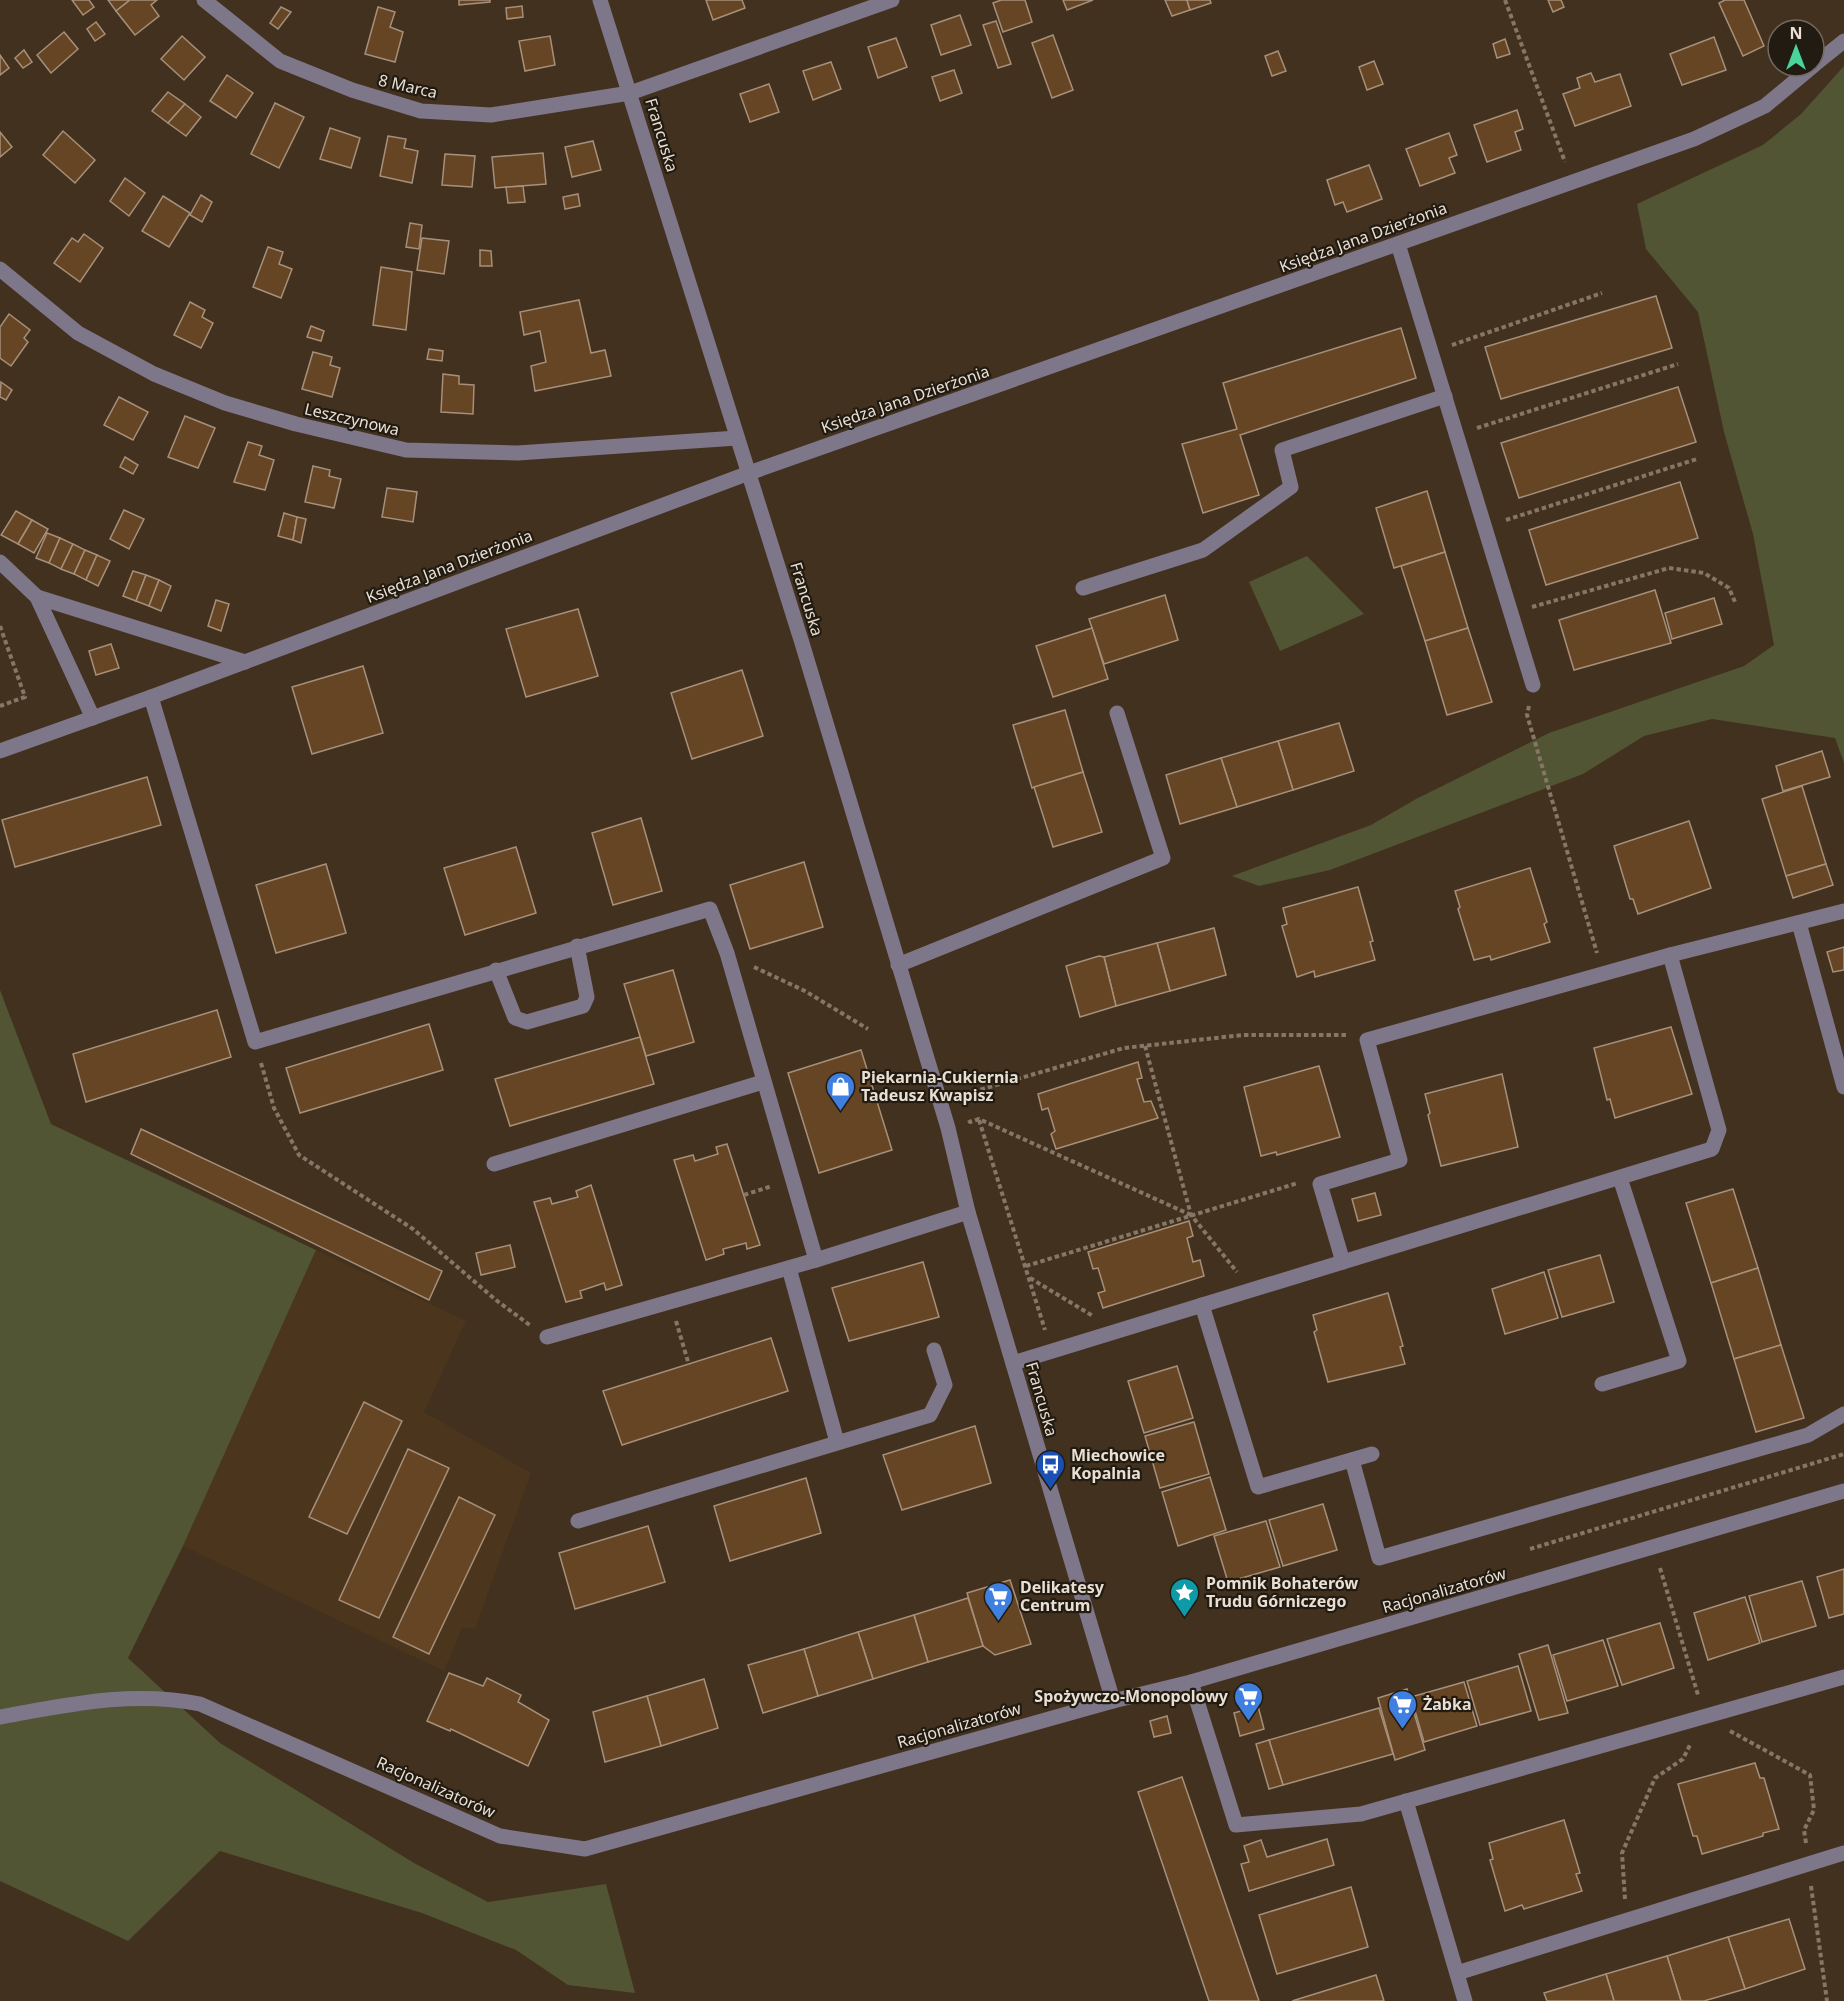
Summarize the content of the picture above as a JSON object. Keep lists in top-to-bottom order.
{
  "streets": {
    "street": [
      "8 Marca",
      "Francuska",
      "Księdza Jana Dzierżonia",
      "Leszczynowa",
      "Racjonalizatorów"
    ]
  },
  "crossings": [
    ["8 Marca", "Francuska"],
    ["Francuska", "Księdza Jana Dzierżonia"],
    ["Francuska", "Leszczynowa"],
    ["Francuska", "Racjonalizatorów"]
  ],
  "places": {
    "shop": ["Piekarnia-Cukiernia Tadeusz Kwapisz"],
    "bus stop": ["Miechowice Kopalnia"],
    "place": ["Pomnik Bohaterów Trudu Górniczego"],
    "supermarket": ["Delikatesy Centrum", "Spożywczo-Monopolowy", "Żabka"]
  },
  "north": "top"
}
